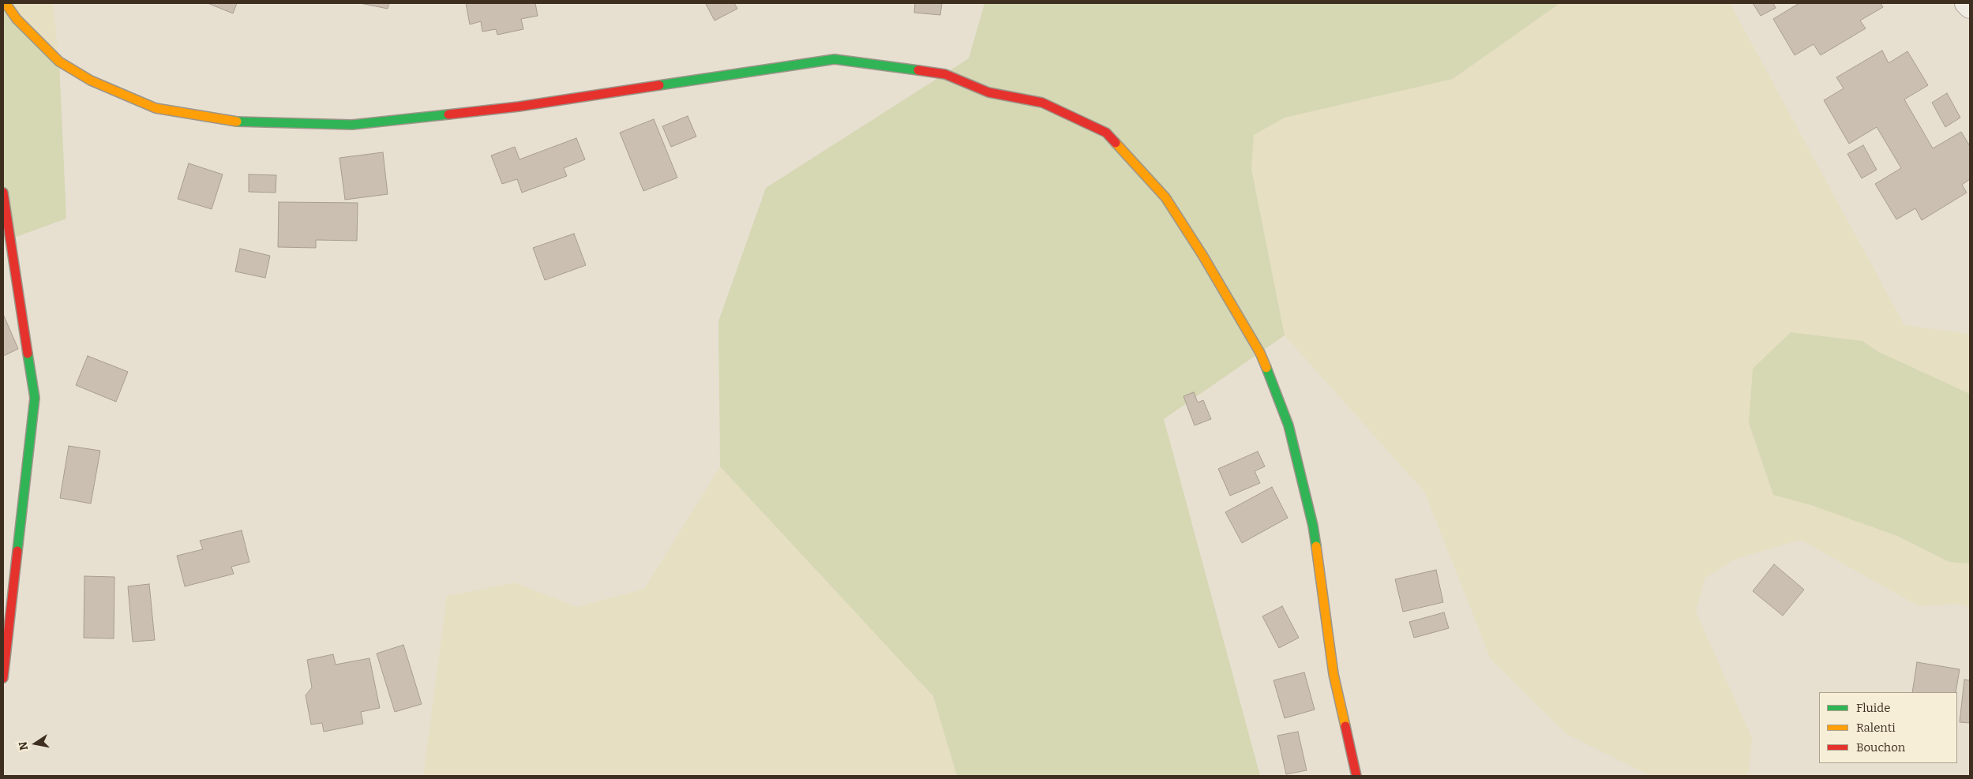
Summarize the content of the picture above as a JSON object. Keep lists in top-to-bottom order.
{
  "legend": ["Fluide", "Ralenti", "Bouchon"],
  "north": "left"
}
